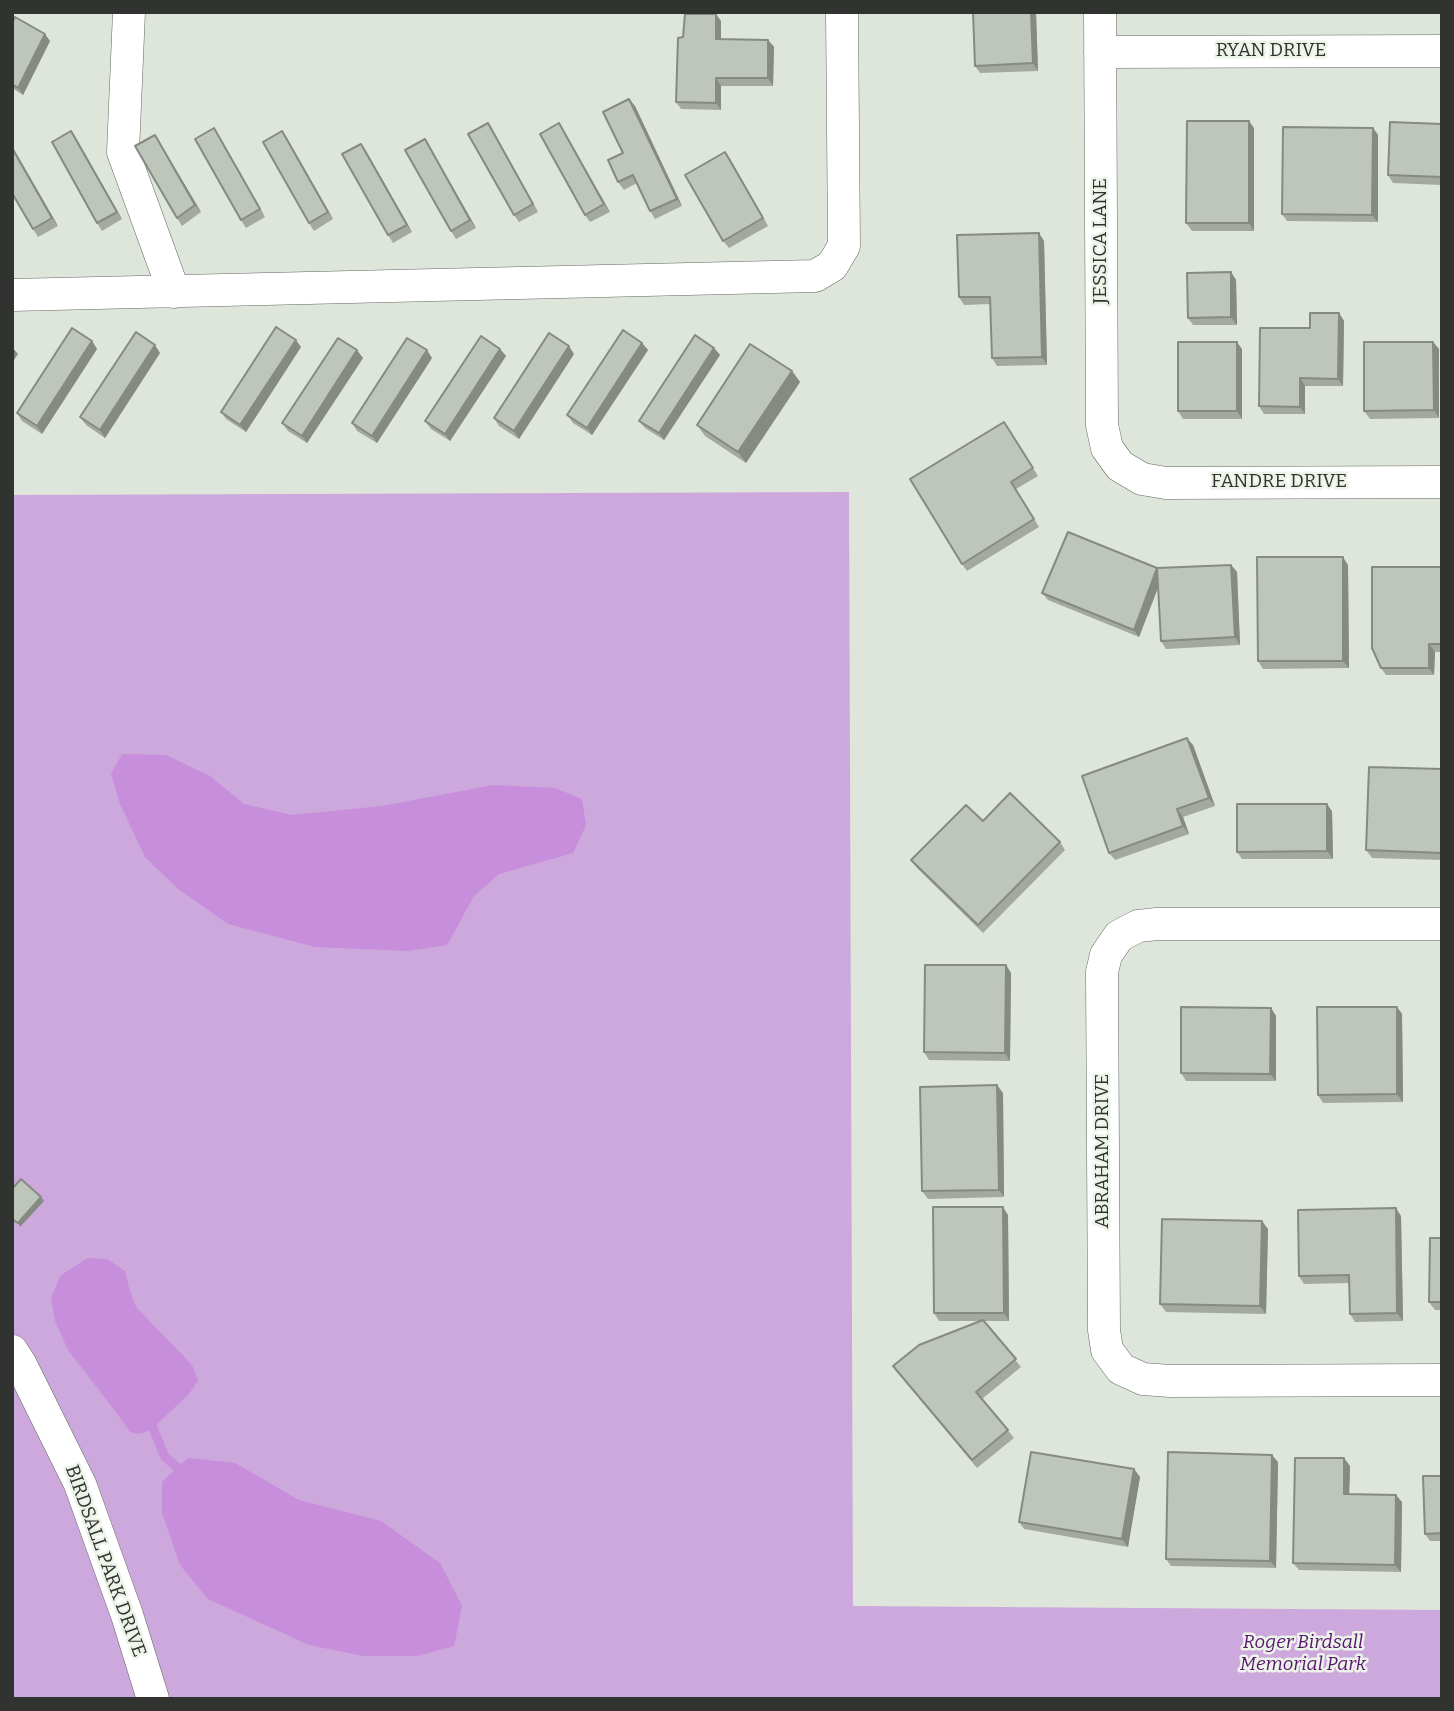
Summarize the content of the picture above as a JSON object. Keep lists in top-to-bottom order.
{
  "streets": {
    "street": [
      "RYAN DRIVE",
      "JESSICA LANE",
      "FANDRE DRIVE",
      "ABRAHAM DRIVE",
      "BIRDSALL PARK DRIVE"
    ]
  },
  "crossings": [
    ["RYAN DRIVE", "JESSICA LANE"],
    ["JESSICA LANE", "FANDRE DRIVE"]
  ],
  "parks": ["Roger Birdsall Memorial Park"]
}
